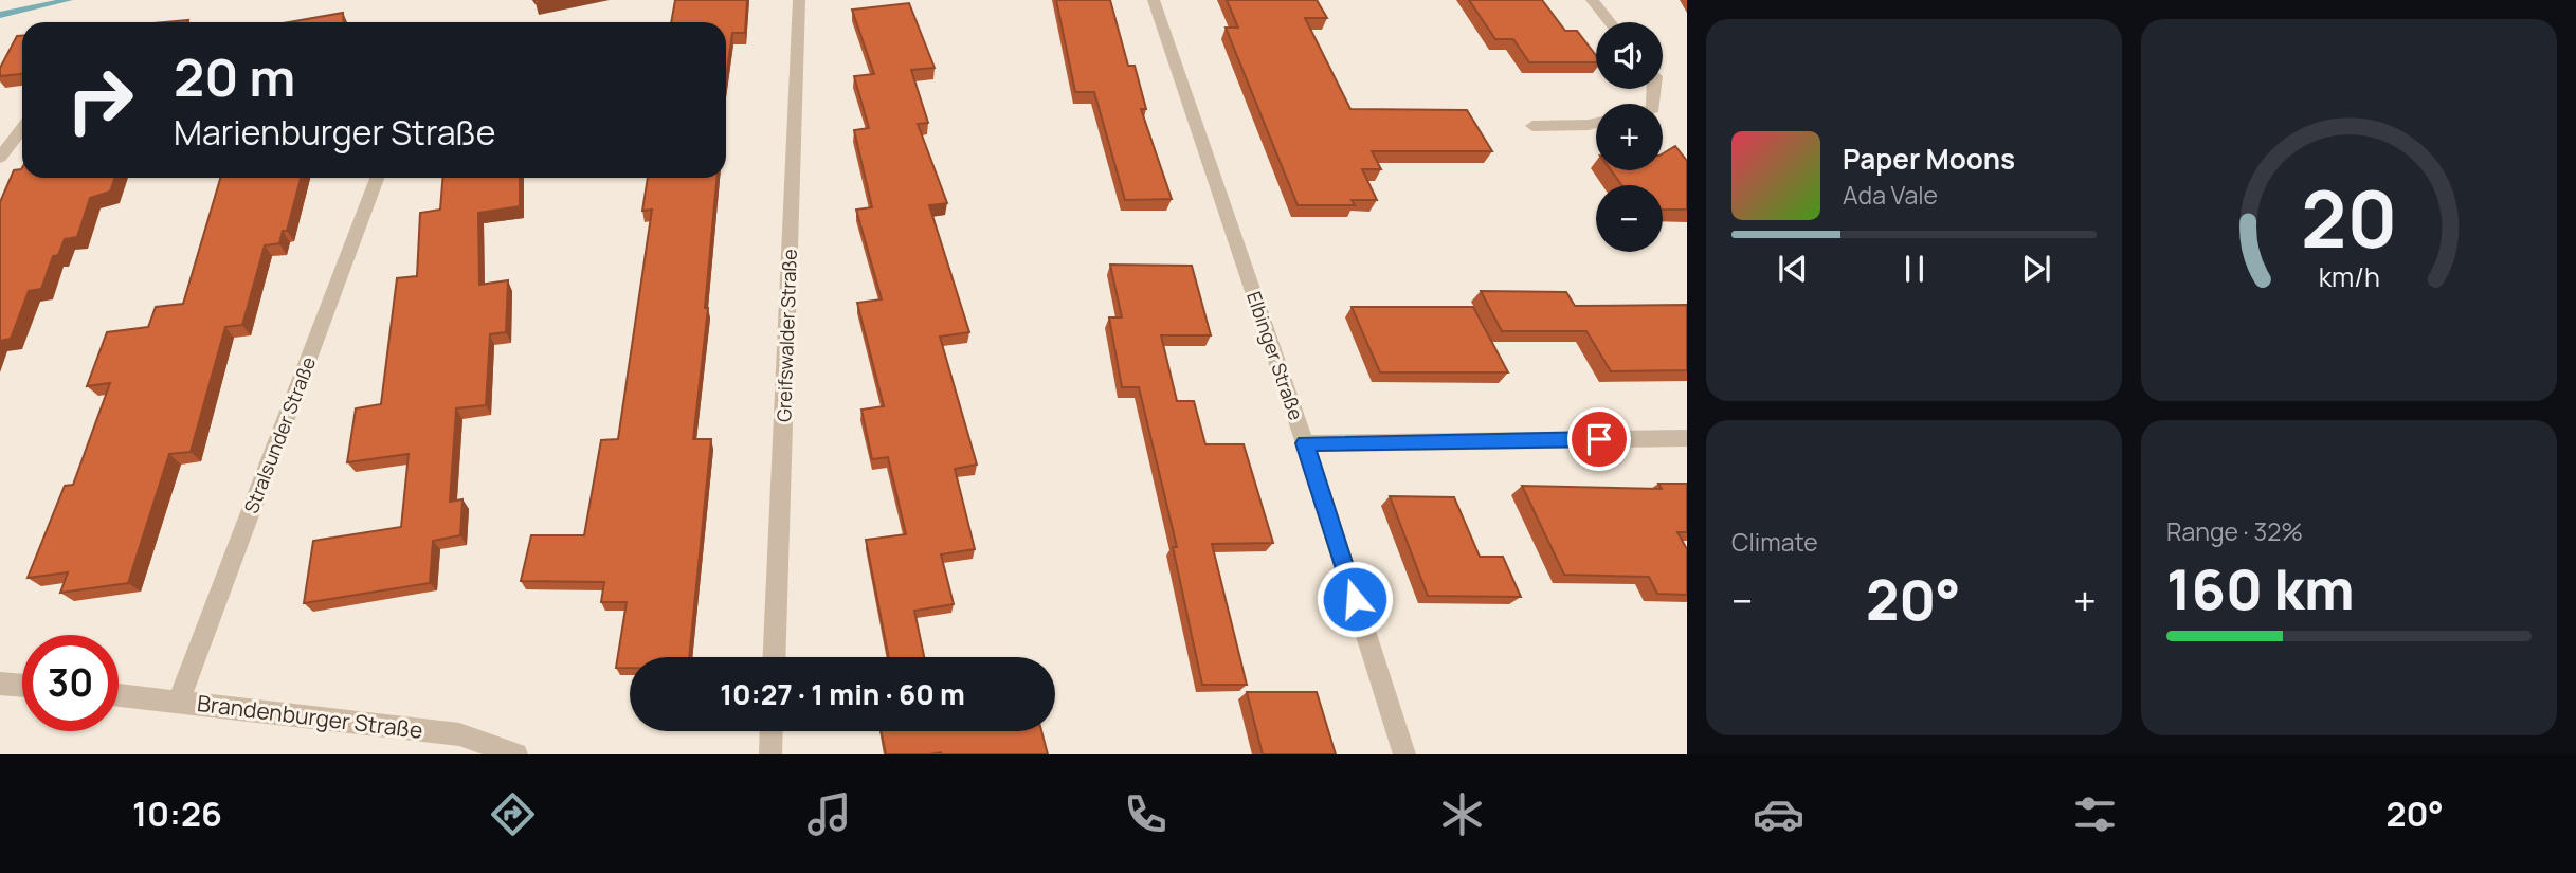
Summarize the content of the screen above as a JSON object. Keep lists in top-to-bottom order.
{
  "streets": {
    "street": [
      "Greifswalder Straße",
      "Elbinger Straße",
      "Stralsunder Straße",
      "Brandenburger Straße"
    ]
  },
  "crossings": [
    ["Stralsunder Straße", "Brandenburger Straße"]
  ],
  "page": {
    "map_buttons": ["+", "−"],
    "turn": ["20 m", "Marienburger Straße"],
    "song": ["Paper Moons", "Ada Vale"],
    "tile": [
      "Climate",
      ["Range · 32%", "160 km"]
    ],
    "heat": ["−", "20°", "+"],
    "limit": "30",
    "trip": "10:27 · 1 min · 60 m",
    "tabs": ["10:26", "20°"],
    "gauge": ["20", "km/h"]
  }
}
